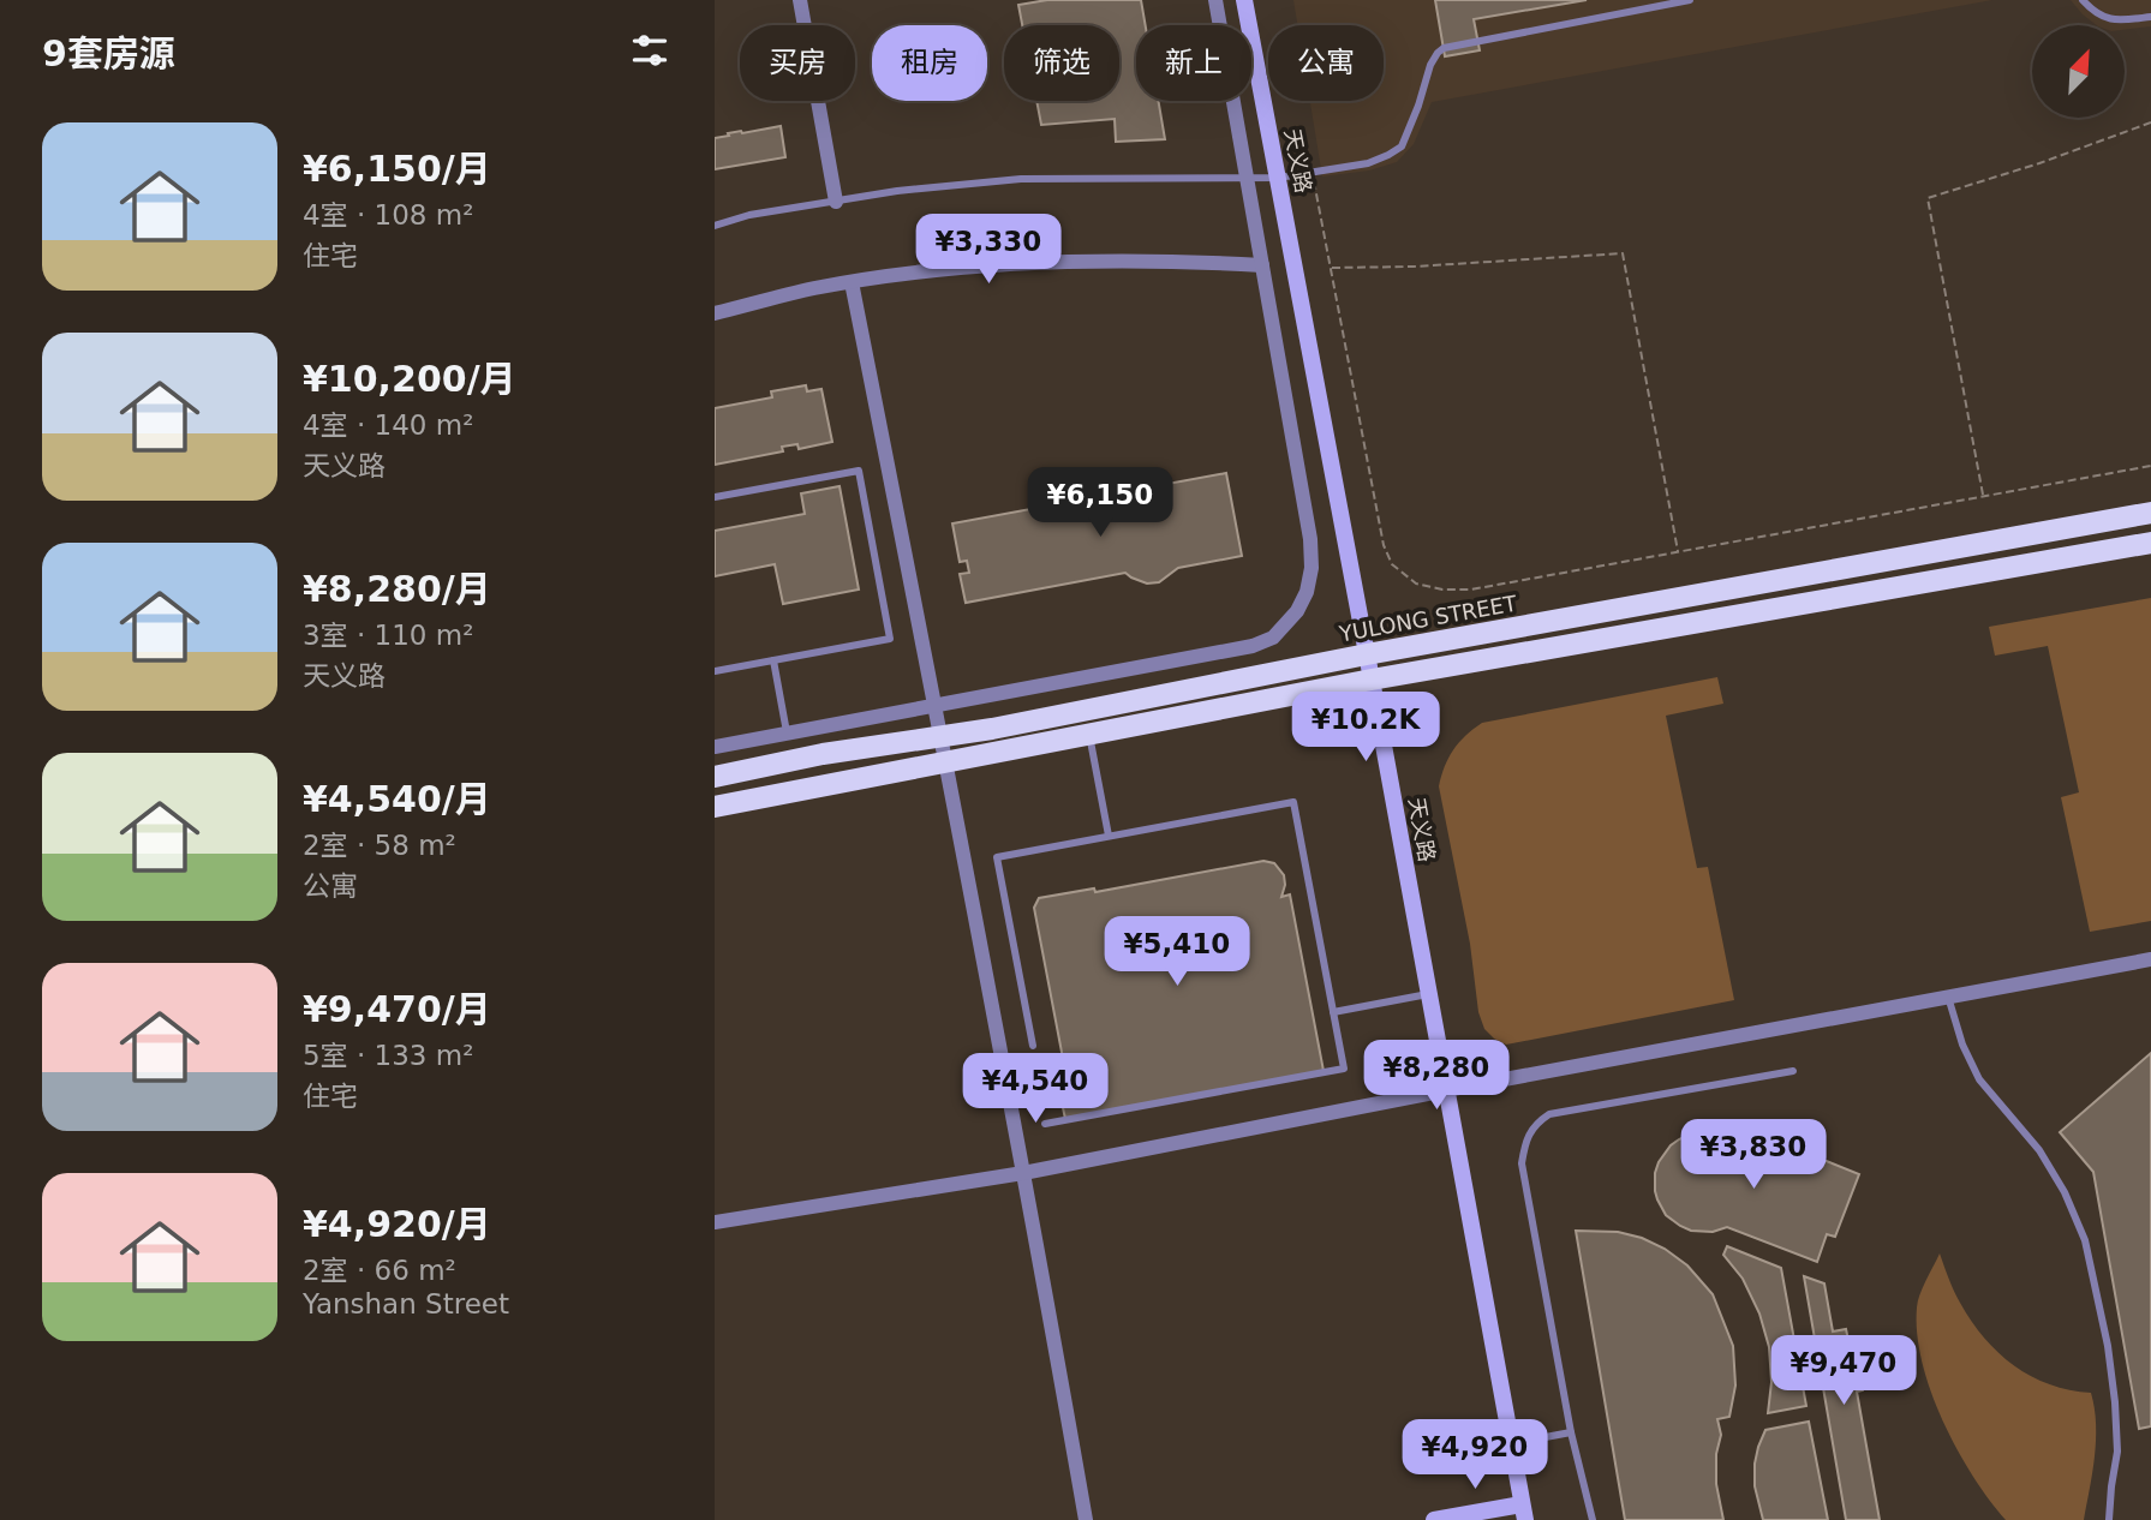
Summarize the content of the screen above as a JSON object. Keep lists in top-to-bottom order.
{
  "streets": {
    "main road": ["天义路", "YULONG STREET"]
  },
  "crossings": [
    ["天义路", "YULONG STREET"]
  ],
  "north": "top right",
  "page": {
    "heading": "9套房源",
    "chip": [
      "买房",
      "租房",
      "筛选",
      "新上",
      "公寓"
    ],
    "list": [
      {
        "name": "¥6,150/月",
        "note": "4室 · 108 m² · 住宅"
      },
      {
        "name": "¥10,200/月",
        "note": "4室 · 140 m² · 天义路"
      },
      {
        "name": "¥8,280/月",
        "note": "3室 · 110 m² · 天义路"
      },
      {
        "name": "¥4,540/月",
        "note": "2室 · 58 m² · 公寓"
      },
      {
        "name": "¥9,470/月",
        "note": "5室 · 133 m² · 住宅"
      },
      {
        "name": "¥4,920/月",
        "note": "2室 · 66 m² · Yanshan Street"
      }
    ],
    "price": [
      "¥3,330",
      "¥6,150",
      "¥10.2K",
      "¥5,410",
      "¥8,280",
      "¥4,540",
      "¥3,830",
      "¥9,470",
      "¥4,920"
    ]
  }
}
